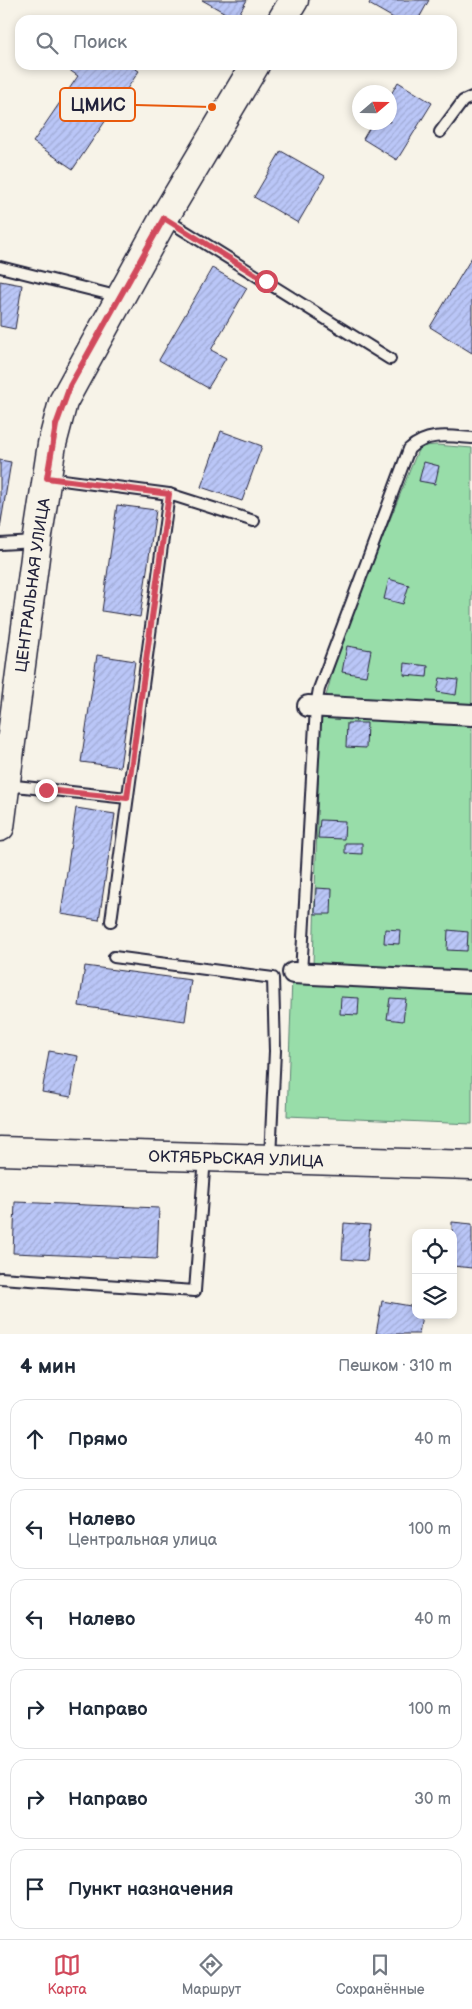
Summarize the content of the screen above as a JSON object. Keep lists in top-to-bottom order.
{
  "streets": {
    "street": ["ЦЕНТРАЛЬНАЯ УЛИЦА", "ОКТЯБРЬСКАЯ УЛИЦА"]
  },
  "places": ["ЦМИС"],
  "north": "right",
  "page": {
    "search": "Поиск",
    "heading": ["4 мин", "Пешком · 310 m"],
    "list": [
      ["Прямо", "40 m"],
      ["Налево", "Центральная улица", "100 m"],
      ["Налево", "40 m"],
      ["Направо", "100 m"],
      ["Направо", "30 m"],
      "Пункт назначения"
    ],
    "nav": ["Карта", "Маршрут", "Сохранённые"]
  }
}
